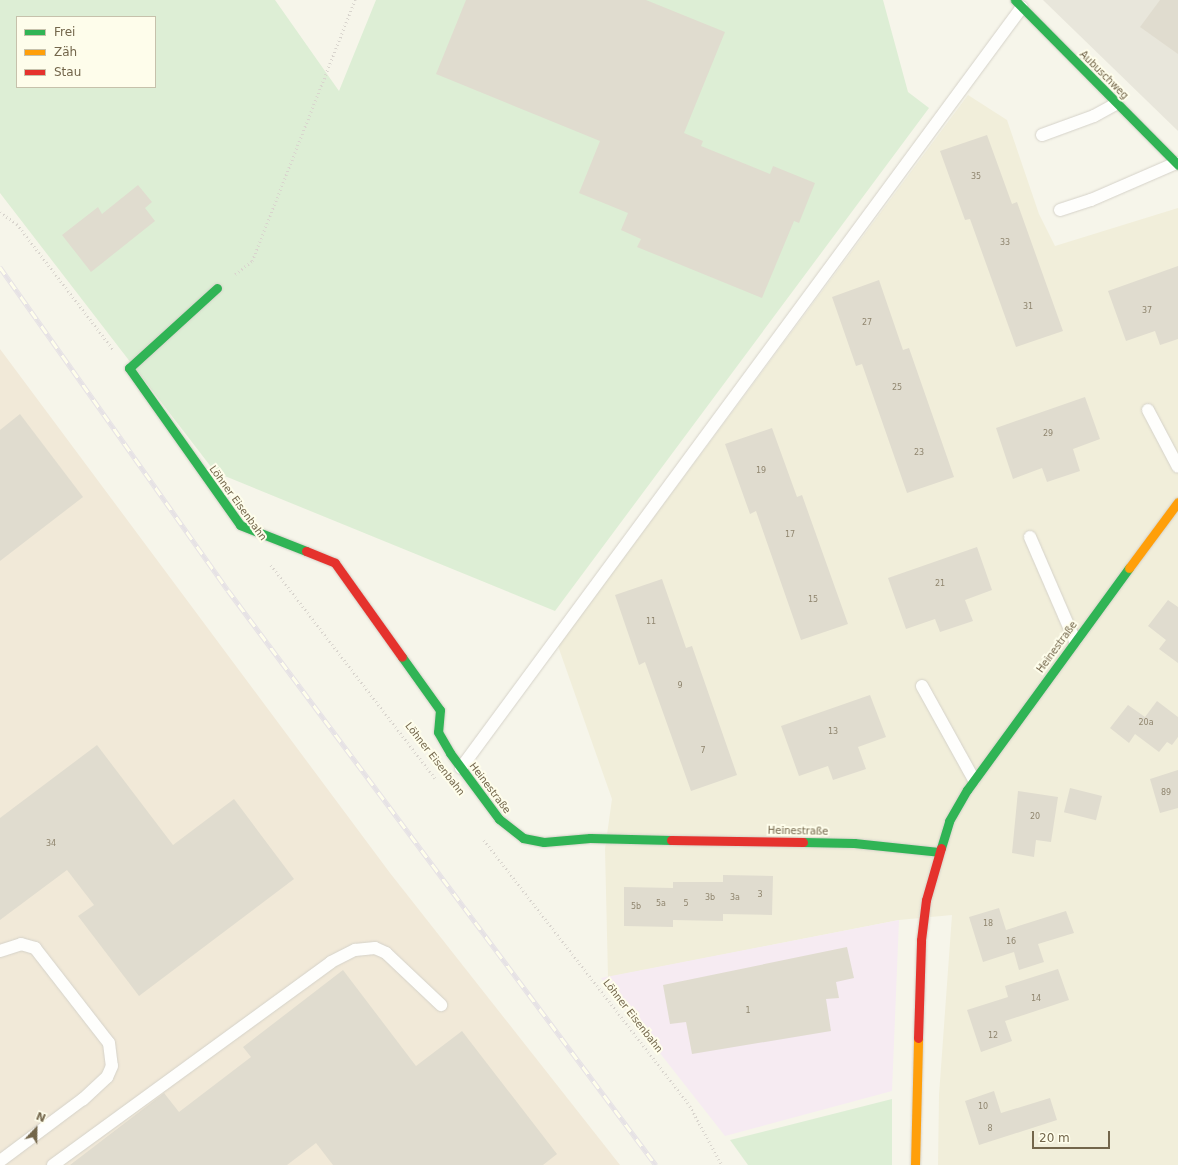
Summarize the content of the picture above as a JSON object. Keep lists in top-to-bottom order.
{
  "streets": {
    "street": ["Aubuschweg", "Löhner Eisenbahn", "Heinestraße"]
  },
  "crossings": [
    ["Löhner Eisenbahn", "Heinestraße"]
  ],
  "house_numbers": [
    "35",
    "33",
    "31",
    "37",
    "27",
    "25",
    "29",
    "23",
    "19",
    "17",
    "21",
    "15",
    "11",
    "9",
    "20a",
    "13",
    "7",
    "89",
    "20",
    "34",
    "3",
    "3b",
    "3a",
    "5a",
    "5",
    "5b",
    "18",
    "16",
    "14",
    "1",
    "12",
    "10",
    "8"
  ],
  "legend": ["Frei", "Zäh", "Stau"],
  "scale_bar": "20 m",
  "north": "top"
}
